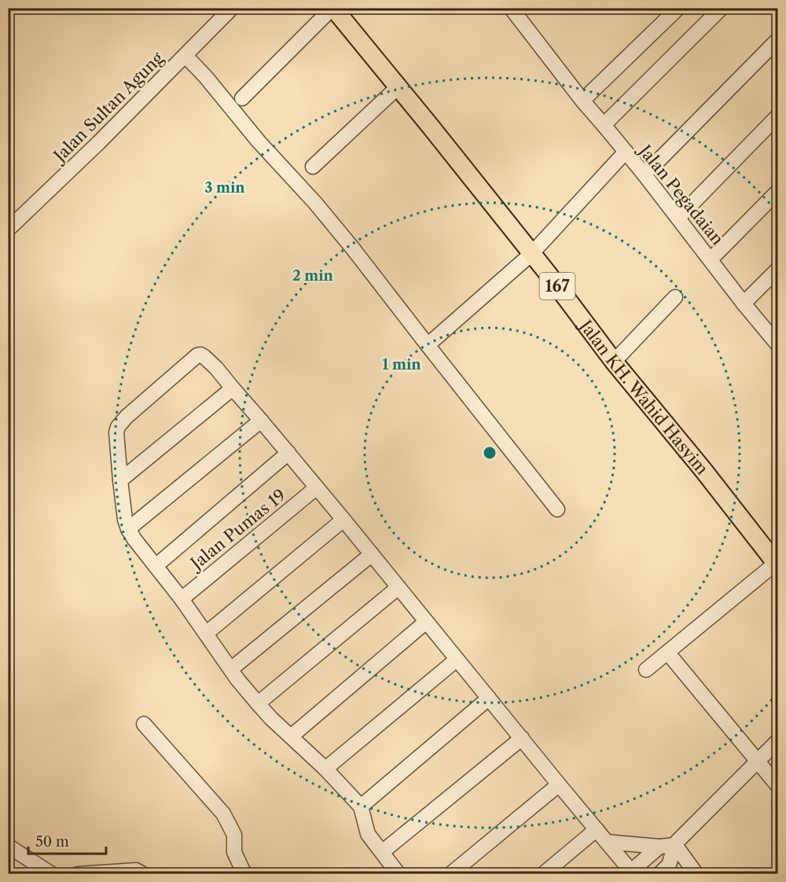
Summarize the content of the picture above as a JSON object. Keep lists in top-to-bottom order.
{
  "streets": {
    "main road": ["167", "Jalan KH. Wahid Hasyim"],
    "street": ["Jalan Sultan Agung", "Jalan Pegadaian", "Jalan Pumas 19"]
  },
  "crossings": [
    ["Jalan Pegadaian", "Jalan KH. Wahid Hasyim"]
  ],
  "scale_bar": "50 m",
  "rings": ["3 min", "2 min", "1 min"]
}
